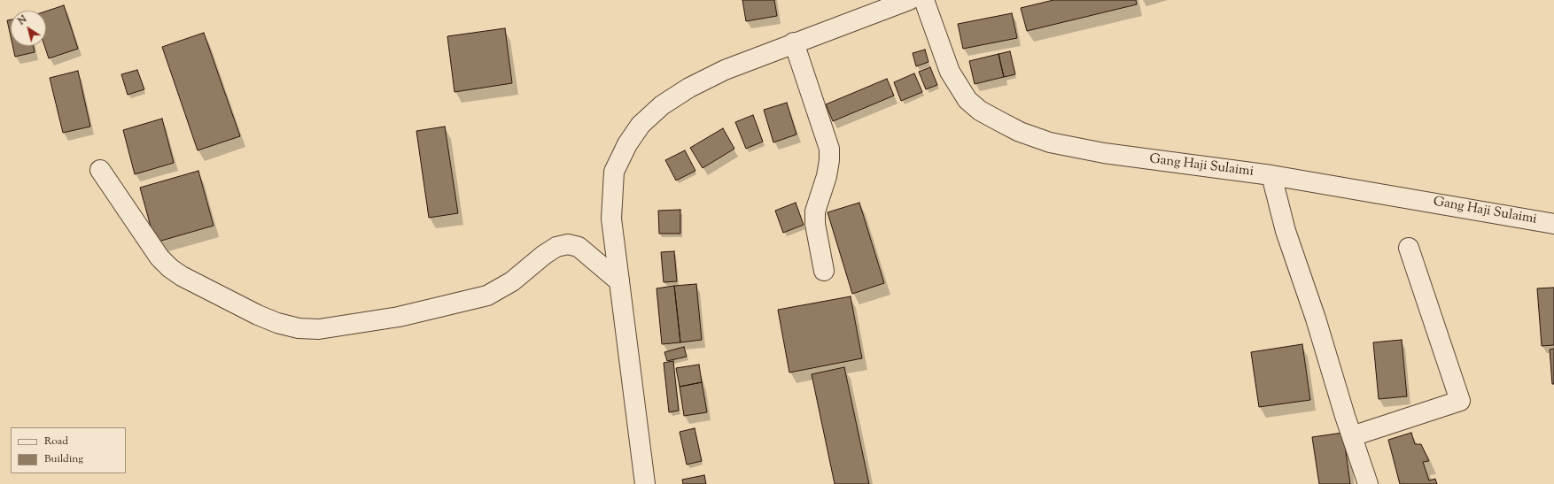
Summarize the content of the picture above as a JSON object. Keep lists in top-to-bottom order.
{
  "streets": {
    "street": ["Gang Haji Sulaimi"]
  },
  "legend": ["Road", "Building"],
  "north": "top left"
}
